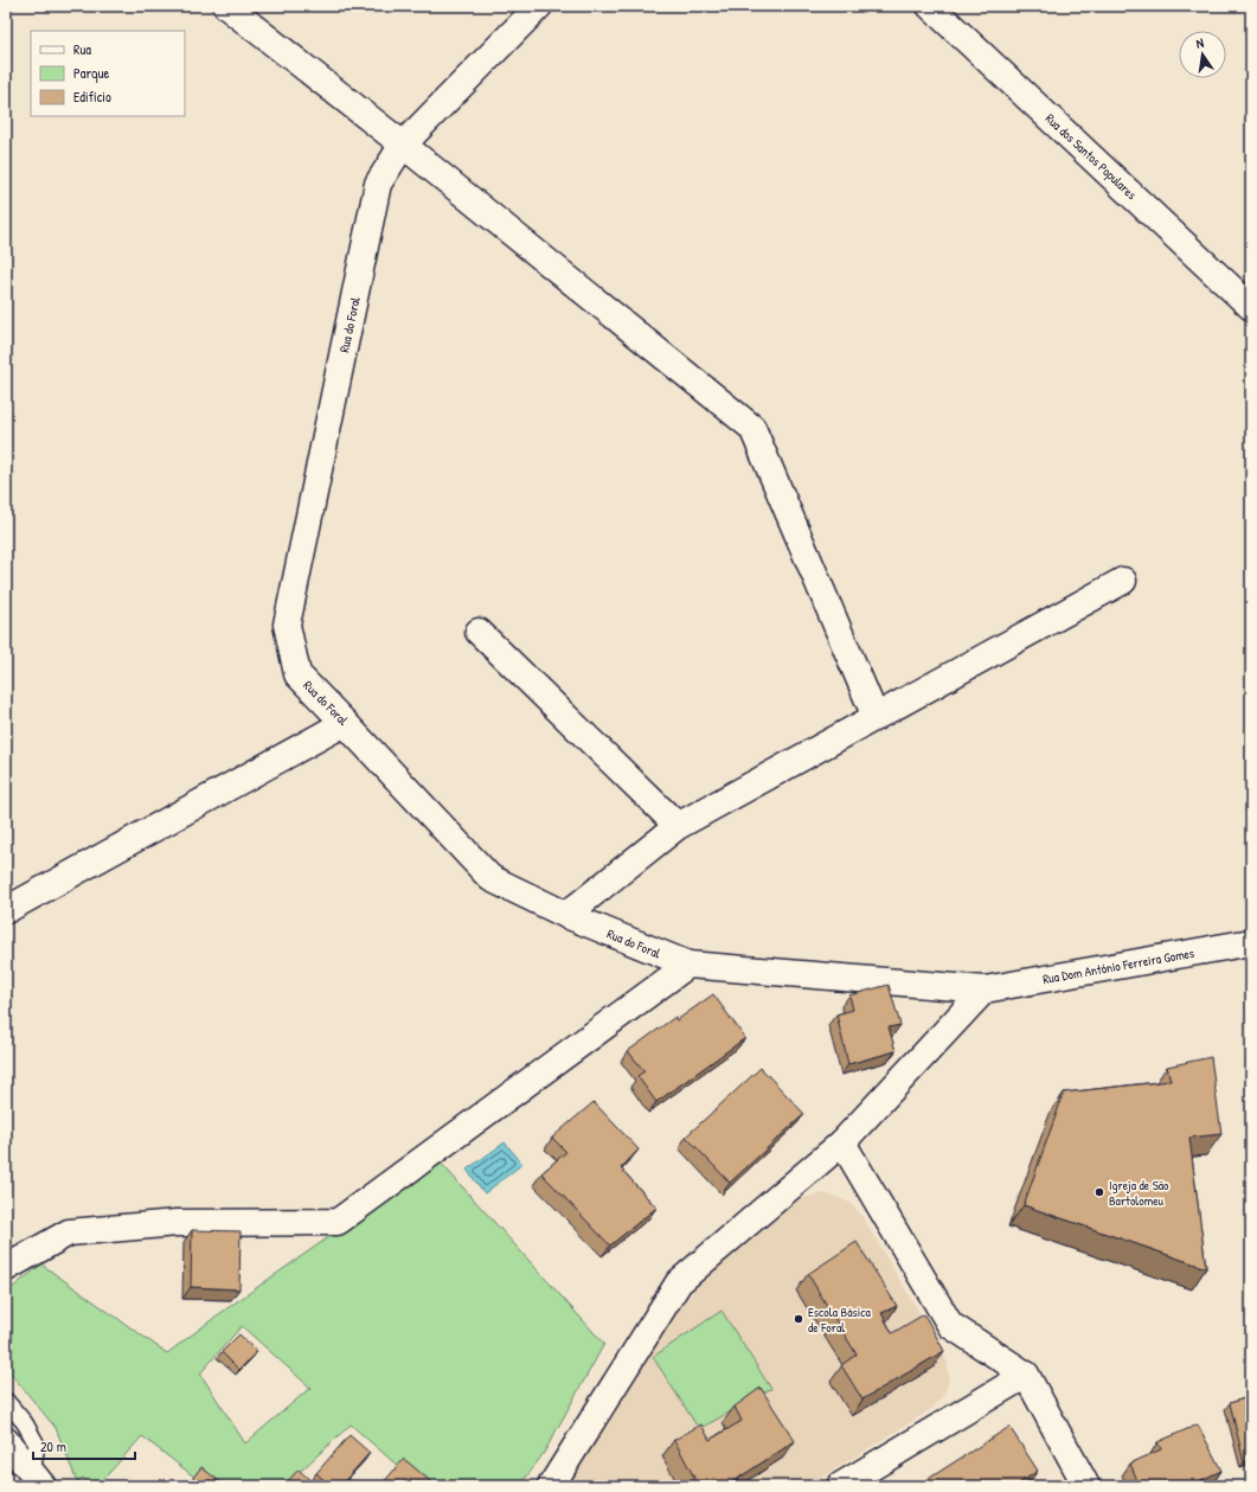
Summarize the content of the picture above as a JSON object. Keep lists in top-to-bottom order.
{
  "streets": {
    "street": ["Rua dos Santos Populares", "Rua do Foral", "Rua Dom António Ferreira Gomes"]
  },
  "crossings": [
    ["Rua do Foral", "Rua Dom António Ferreira Gomes"]
  ],
  "places": ["Igreja de São Bartolomeu", "Escola Básica de Foral"],
  "legend": ["Rua", "Parque", "Edifício"],
  "scale_bar": "20 m",
  "north": "top"
}
